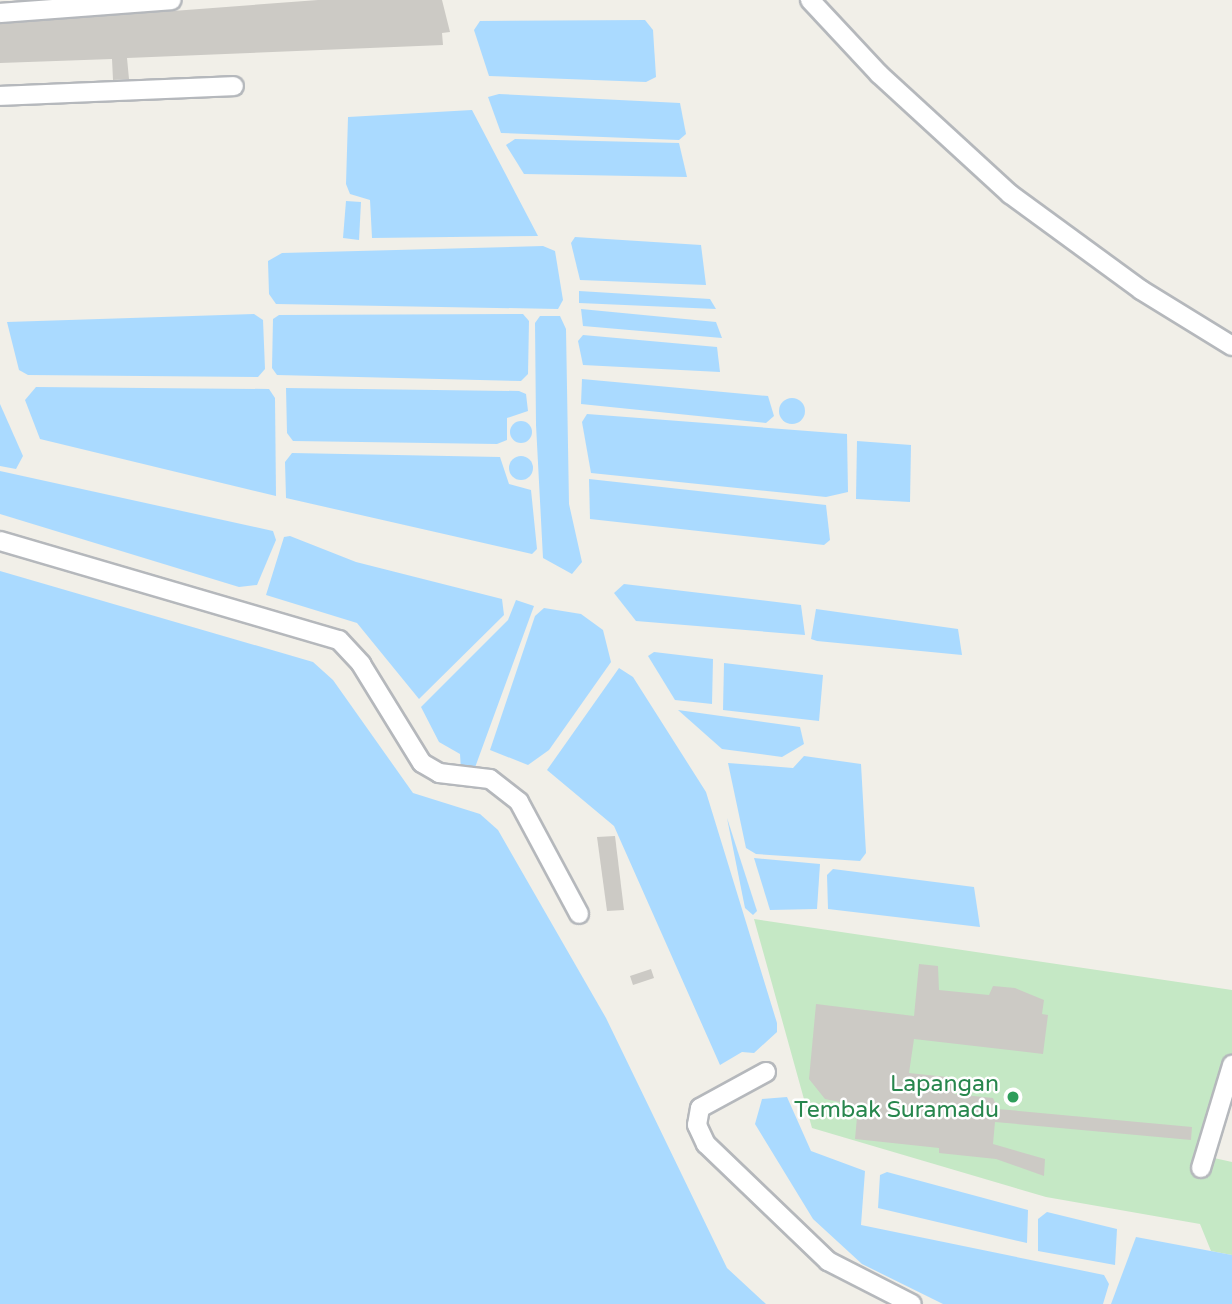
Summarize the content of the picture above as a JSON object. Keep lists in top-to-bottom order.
{
  "places": ["Lapangan Tembak Suramadu"]
}
